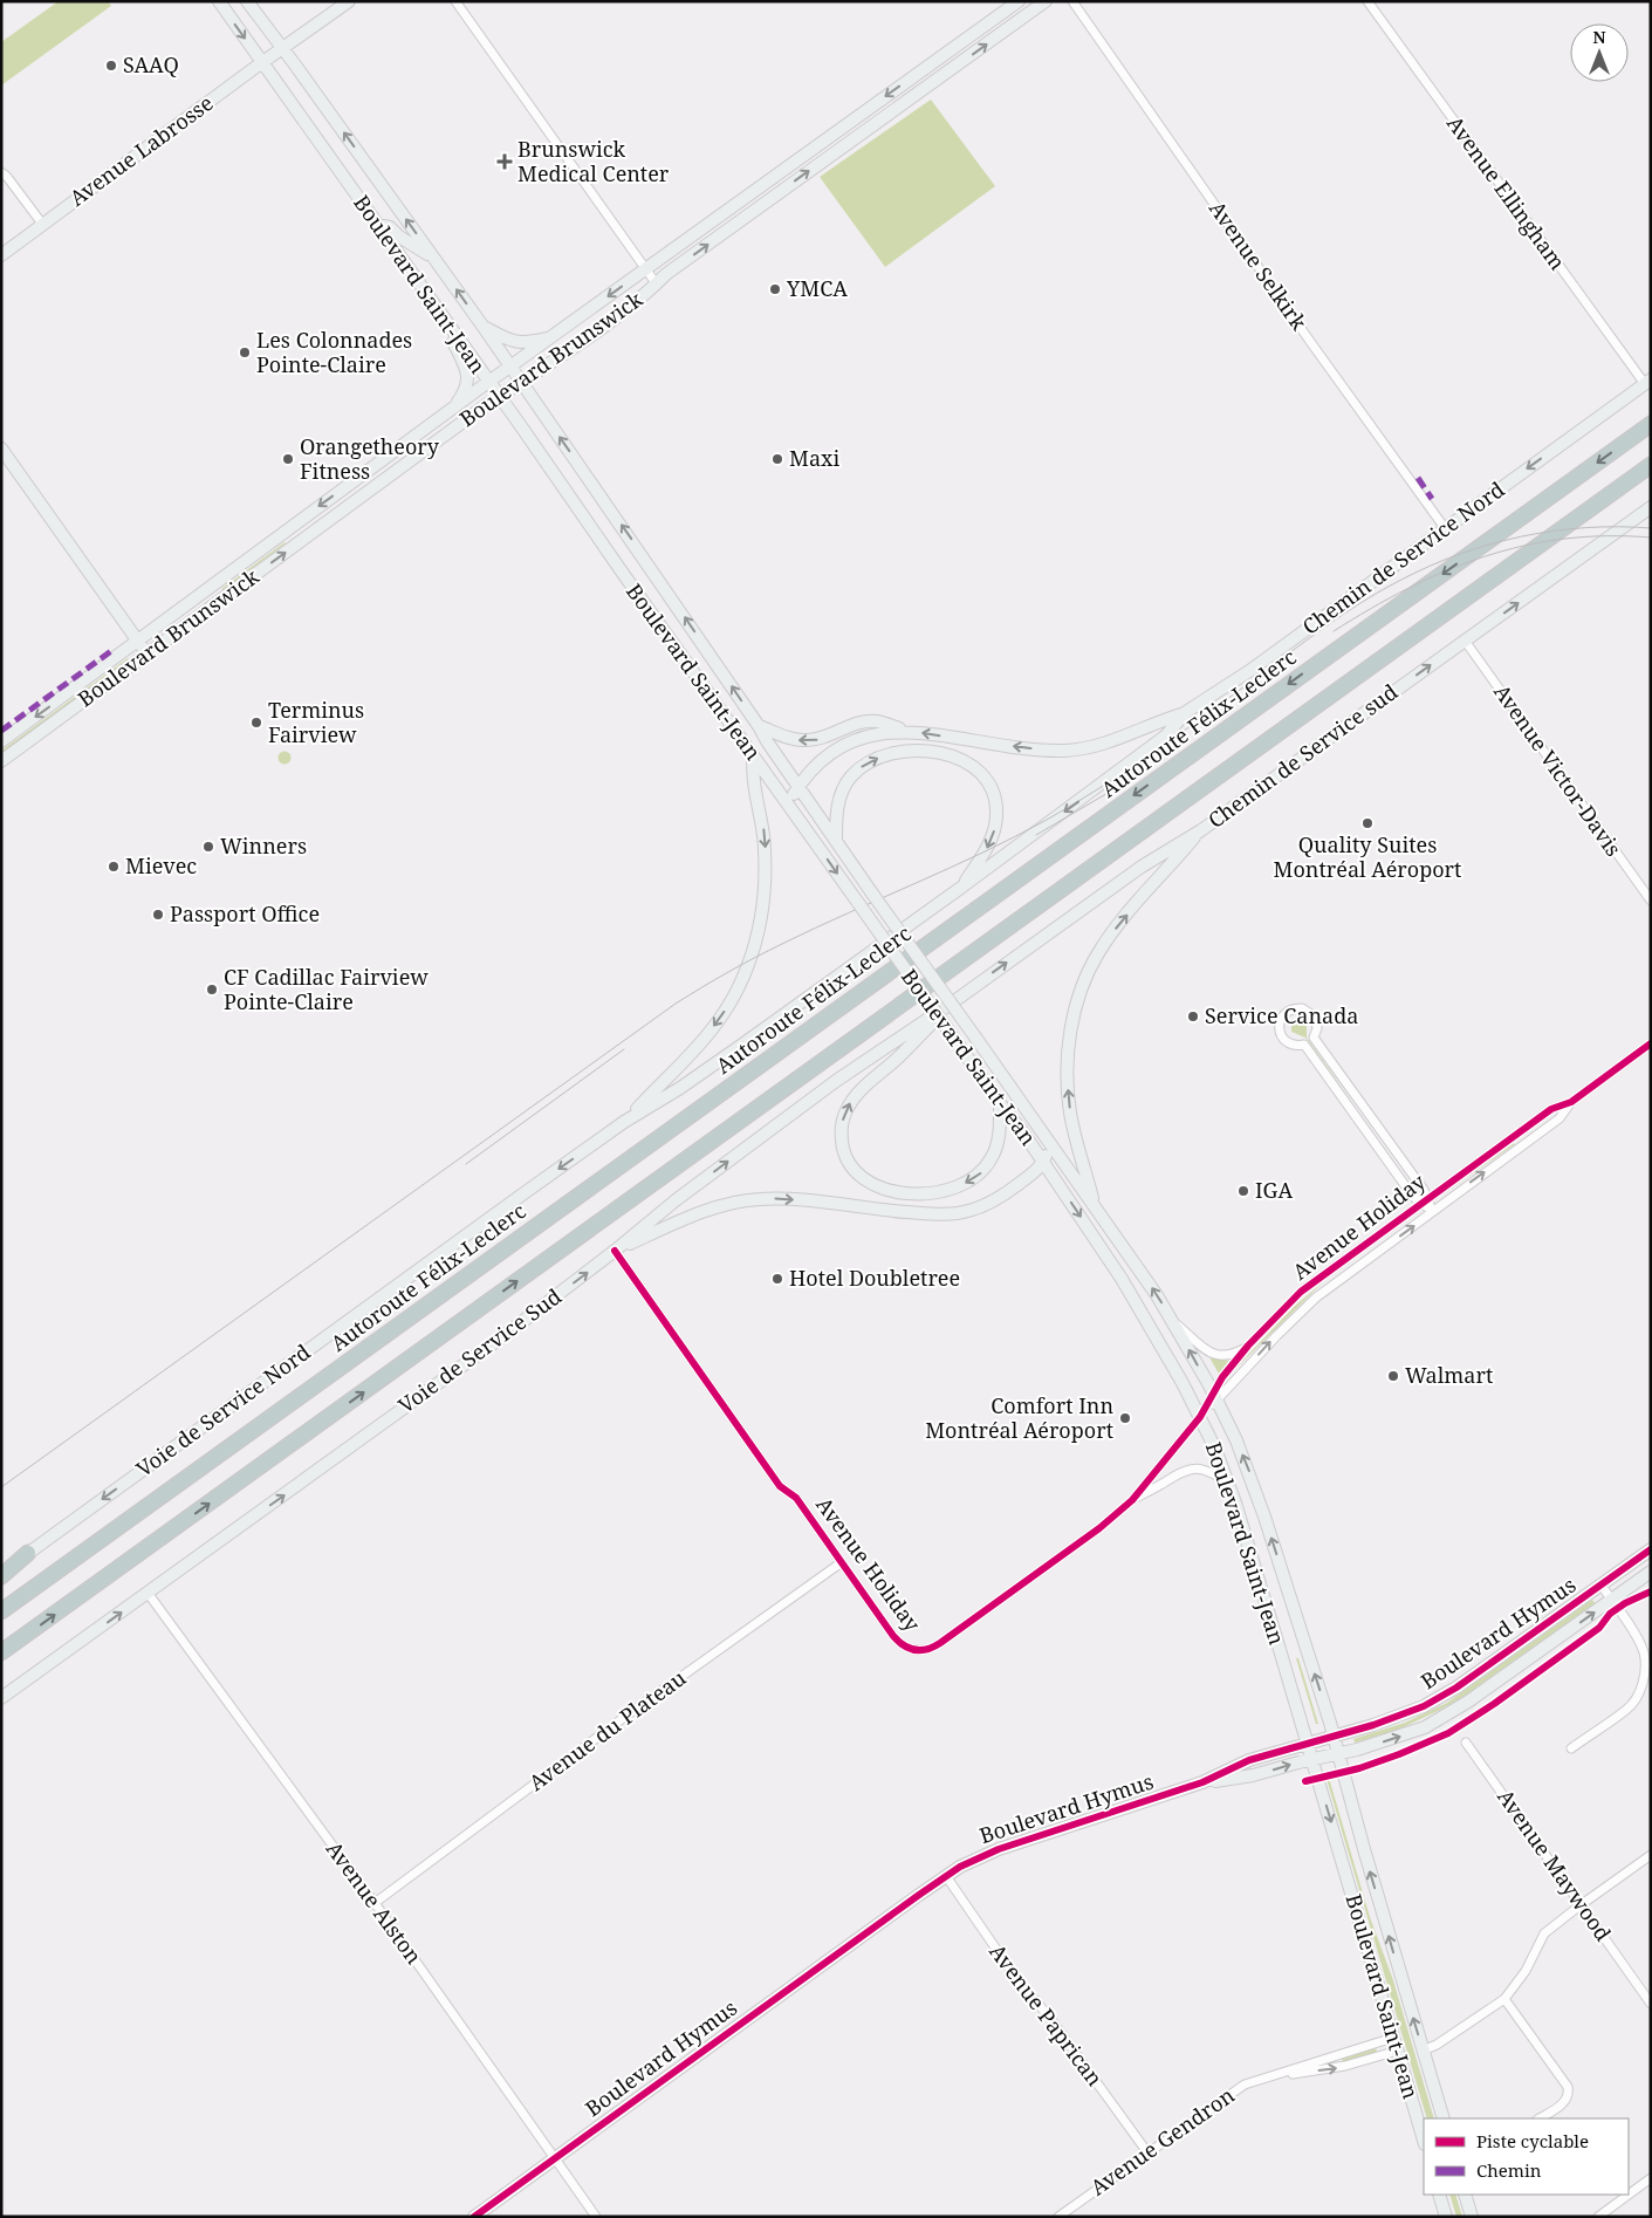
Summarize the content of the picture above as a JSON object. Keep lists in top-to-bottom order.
{
  "streets": {
    "highway": ["Autoroute Félix-Leclerc"],
    "main road": [
      "Avenue Labrosse",
      "Boulevard Saint-Jean",
      "Boulevard Brunswick",
      "Chemin de Service Nord",
      "Chemin de Service sud",
      "Voie de Service Sud",
      "Voie de Service Nord",
      "Boulevard Hymus"
    ],
    "street": [
      "Avenue Ellingham",
      "Avenue Selkirk",
      "Avenue Victor-Davis",
      "Avenue Holiday",
      "Avenue du Plateau",
      "Avenue Maywood",
      "Avenue Alston",
      "Avenue Paprican",
      "Avenue Gendron"
    ]
  },
  "crossings": [
    ["Avenue Labrosse", "Boulevard Saint-Jean"],
    ["Avenue Ellingham", "Chemin de Service Nord"],
    ["Avenue Selkirk", "Chemin de Service Nord"],
    ["Boulevard Saint-Jean", "Boulevard Brunswick"],
    ["Boulevard Saint-Jean", "Avenue Holiday"],
    ["Boulevard Saint-Jean", "Boulevard Hymus"],
    ["Boulevard Saint-Jean", "Avenue Gendron"],
    ["Chemin de Service Nord", "Voie de Service Nord"],
    ["Chemin de Service sud", "Avenue Victor-Davis"],
    ["Chemin de Service sud", "Voie de Service Sud"],
    ["Avenue Holiday", "Voie de Service Sud"],
    ["Avenue Holiday", "Avenue du Plateau"],
    ["Voie de Service Sud", "Avenue Alston"],
    ["Boulevard Hymus", "Avenue Alston"],
    ["Boulevard Hymus", "Avenue Paprican"],
    ["Avenue du Plateau", "Avenue Alston"],
    ["Avenue Paprican", "Avenue Gendron"]
  ],
  "one_way": [
    "Chemin de Service Nord",
    "Chemin de Service sud",
    "Voie de Service Sud",
    "Voie de Service Nord"
  ],
  "places": {
    "other": [
      "SAAQ",
      "YMCA",
      "Les Colonnades Pointe-Claire",
      "Orangetheory Fitness",
      "Maxi",
      "Terminus Fairview",
      "Quality Suites Montréal Aéroport",
      "Winners",
      "Mievec",
      "Passport Office",
      "CF Cadillac Fairview Pointe-Claire",
      "Service Canada",
      "IGA",
      "Hotel Doubletree",
      "Walmart",
      "Comfort Inn Montréal Aéroport"
    ],
    "health": ["Brunswick Medical Center"]
  },
  "legend": ["Piste cyclable", "Chemin"],
  "north": "top"
}
